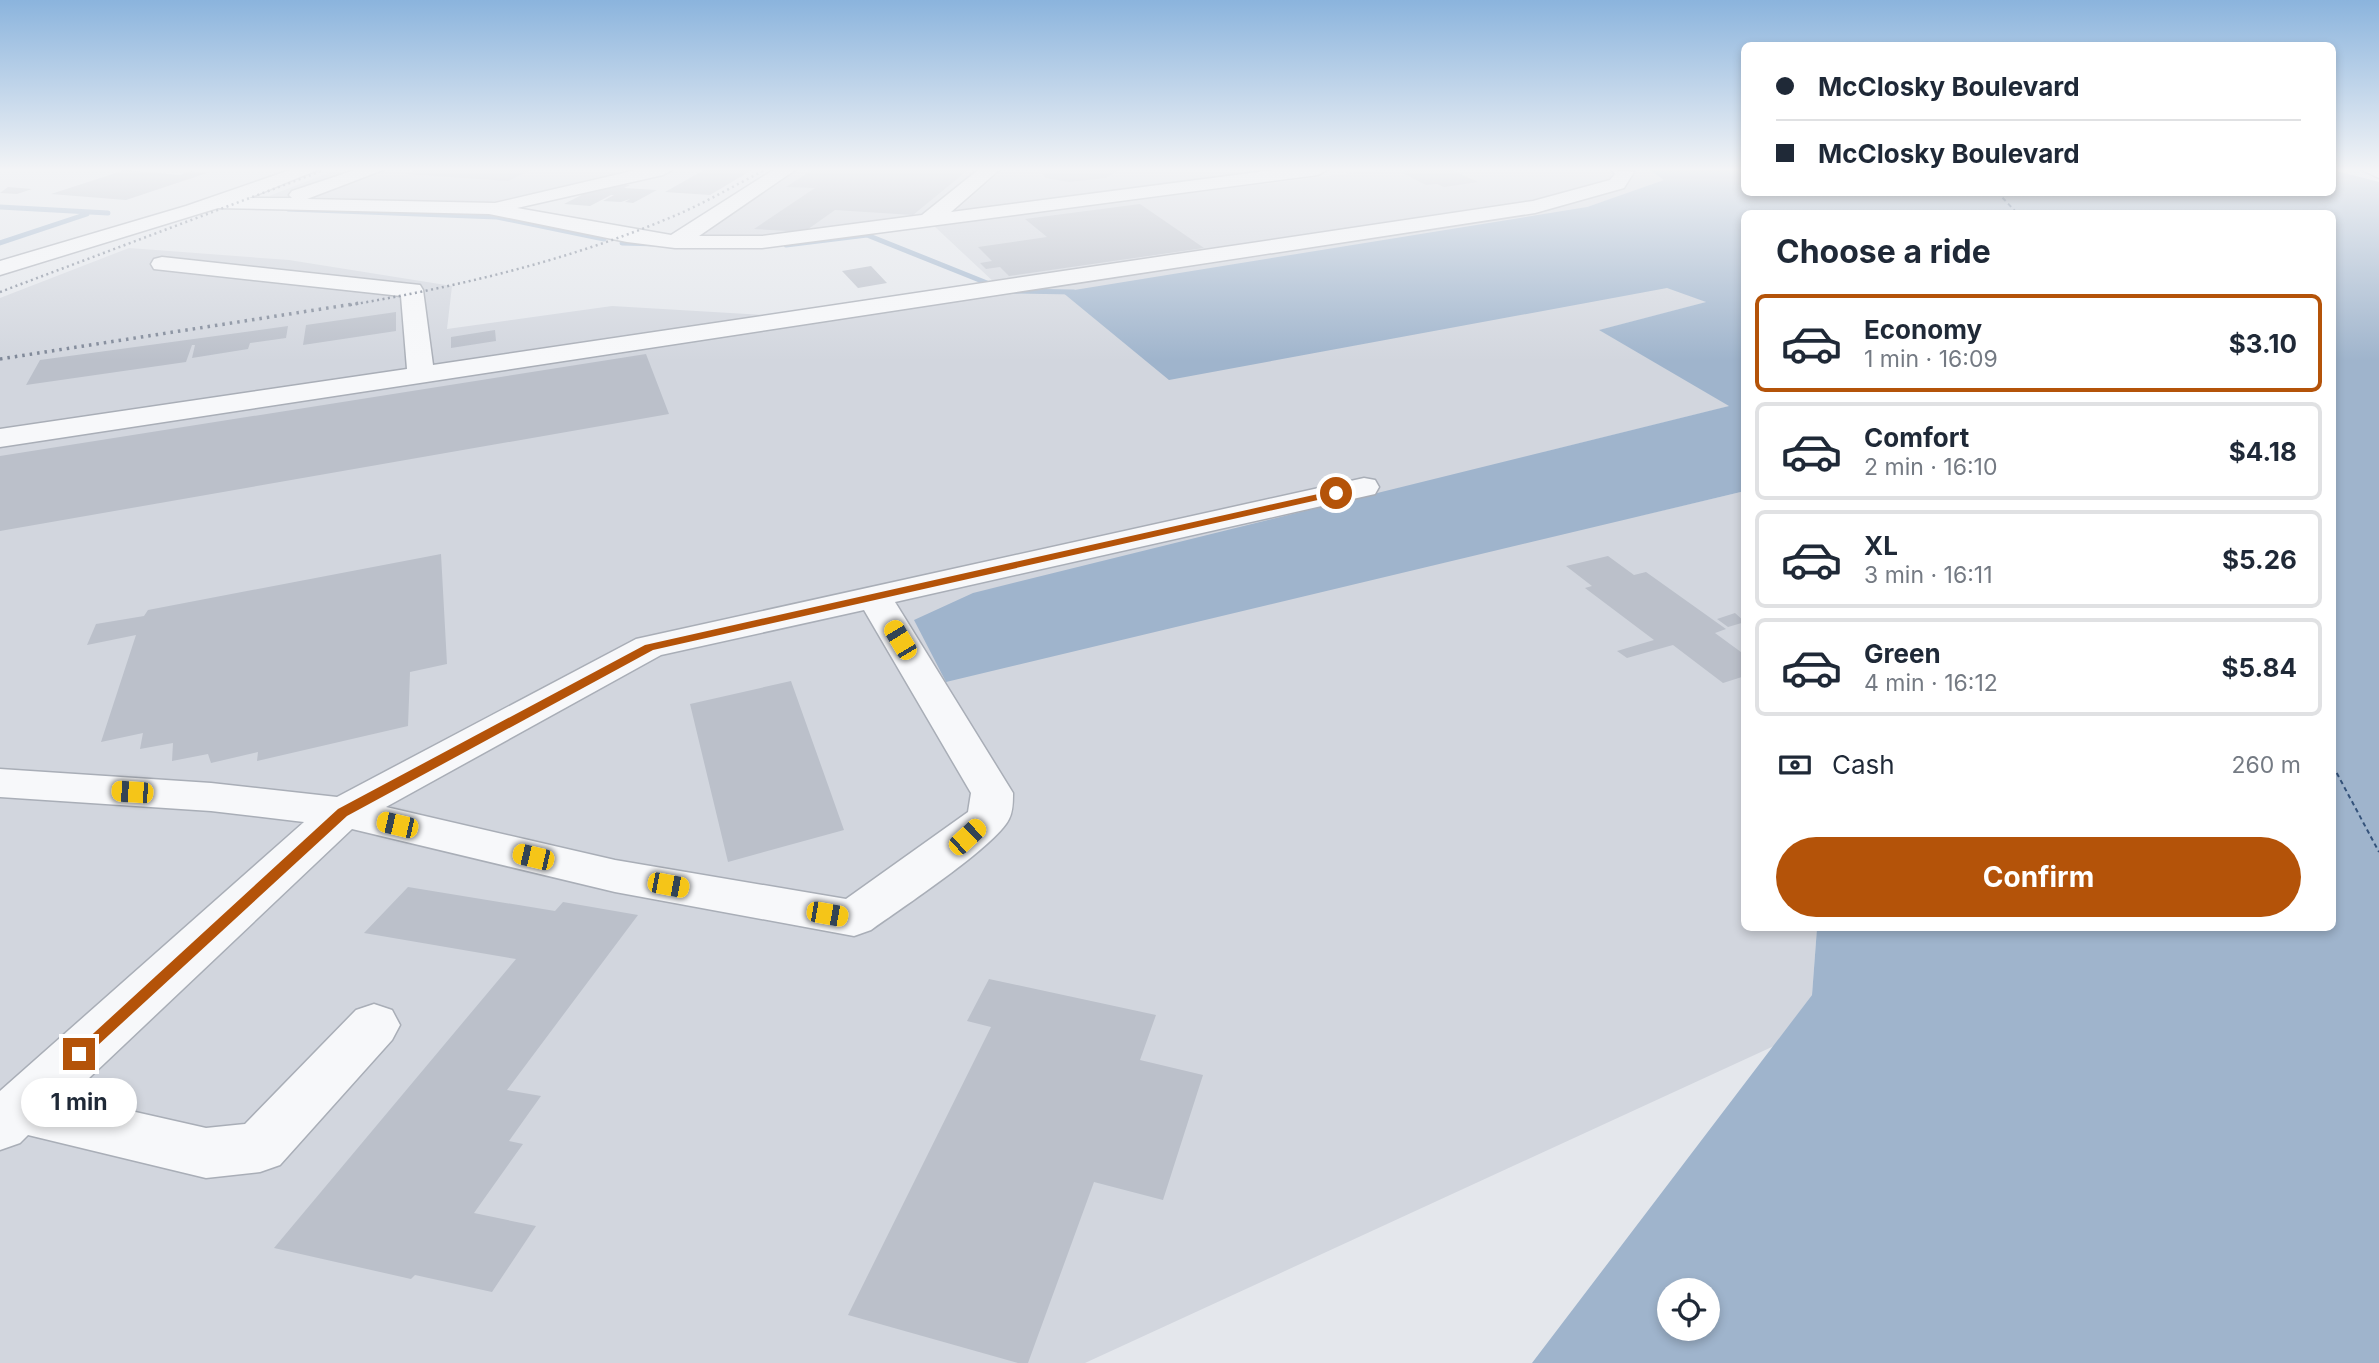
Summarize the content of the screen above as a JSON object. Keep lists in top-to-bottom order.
{
  "page": {
    "banner": ["McClosky Boulevard", "McClosky Boulevard"],
    "heading": "Choose a ride",
    "list": [
      {
        "name": "Economy",
        "note": "1 min · 16:09",
        "value": "$3.10"
      },
      {
        "name": "Comfort",
        "note": "2 min · 16:10",
        "value": "$4.18"
      },
      {
        "name": "XL",
        "note": "3 min · 16:11",
        "value": "$5.26"
      },
      {
        "name": "Green",
        "note": "4 min · 16:12",
        "value": "$5.84"
      }
    ],
    "pay": ["Cash", "260 m"],
    "buttons": "Confirm",
    "bubble": "1 min"
  }
}
